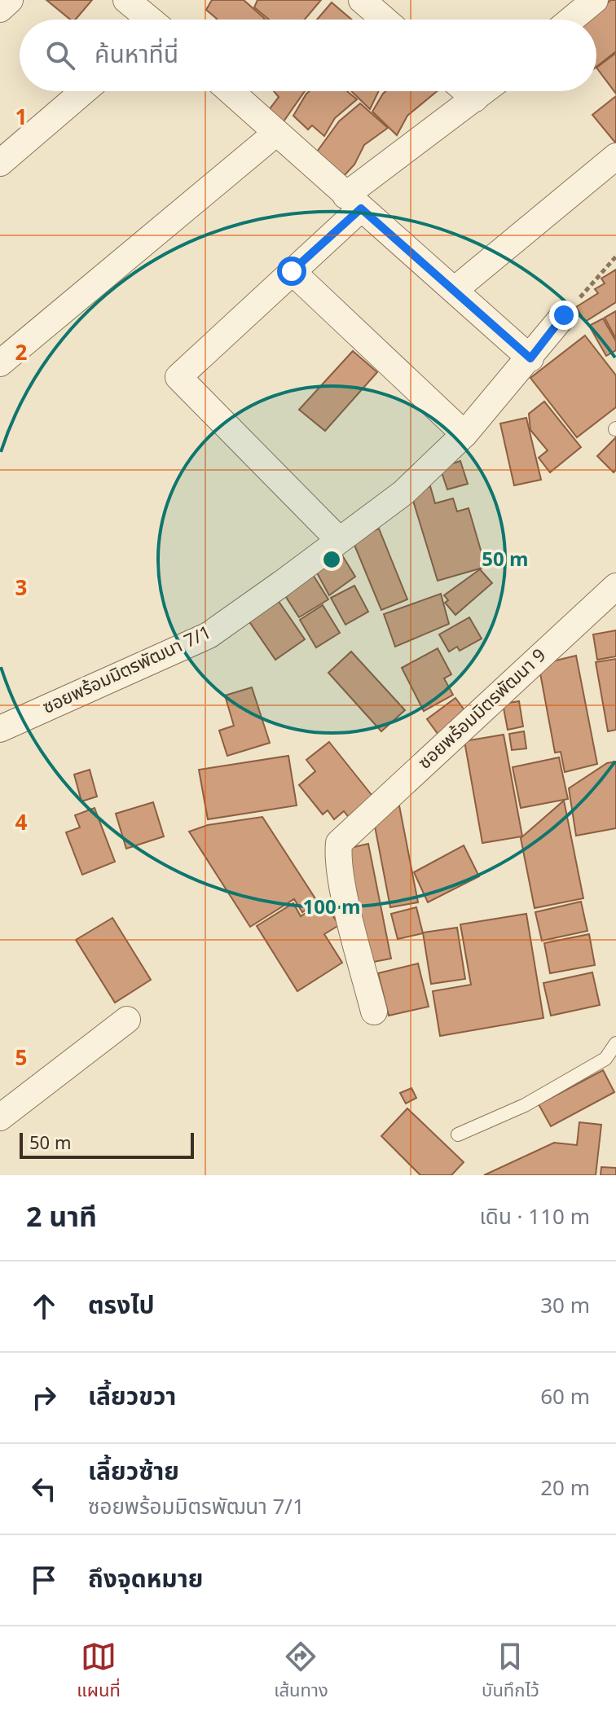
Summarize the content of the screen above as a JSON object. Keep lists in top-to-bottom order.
{
  "streets": {
    "street": ["ซอยพร้อมมิตรพัฒนา 7/1", "ซอยพร้อมมิตรพัฒนา 9"]
  },
  "scale_bar": "50 m",
  "page": {
    "search": "ค้นหาที่นี่",
    "scale": "50 m",
    "heading": ["2 นาที", "เดิน · 110 m"],
    "list": [
      ["ตรงไป", "30 m"],
      ["เลี้ยวขวา", "60 m"],
      ["เลี้ยวซ้าย", "ซอยพร้อมมิตรพัฒนา 7/1", "20 m"],
      "ถึงจุดหมาย"
    ],
    "nav": ["แผนที่", "เส้นทาง", "บันทึกไว้"]
  },
  "grid": {
    "rows": [
      "1",
      "2",
      "3",
      "4",
      "5"
    ]
  },
  "rings": ["50 m", "100 m"]
}
